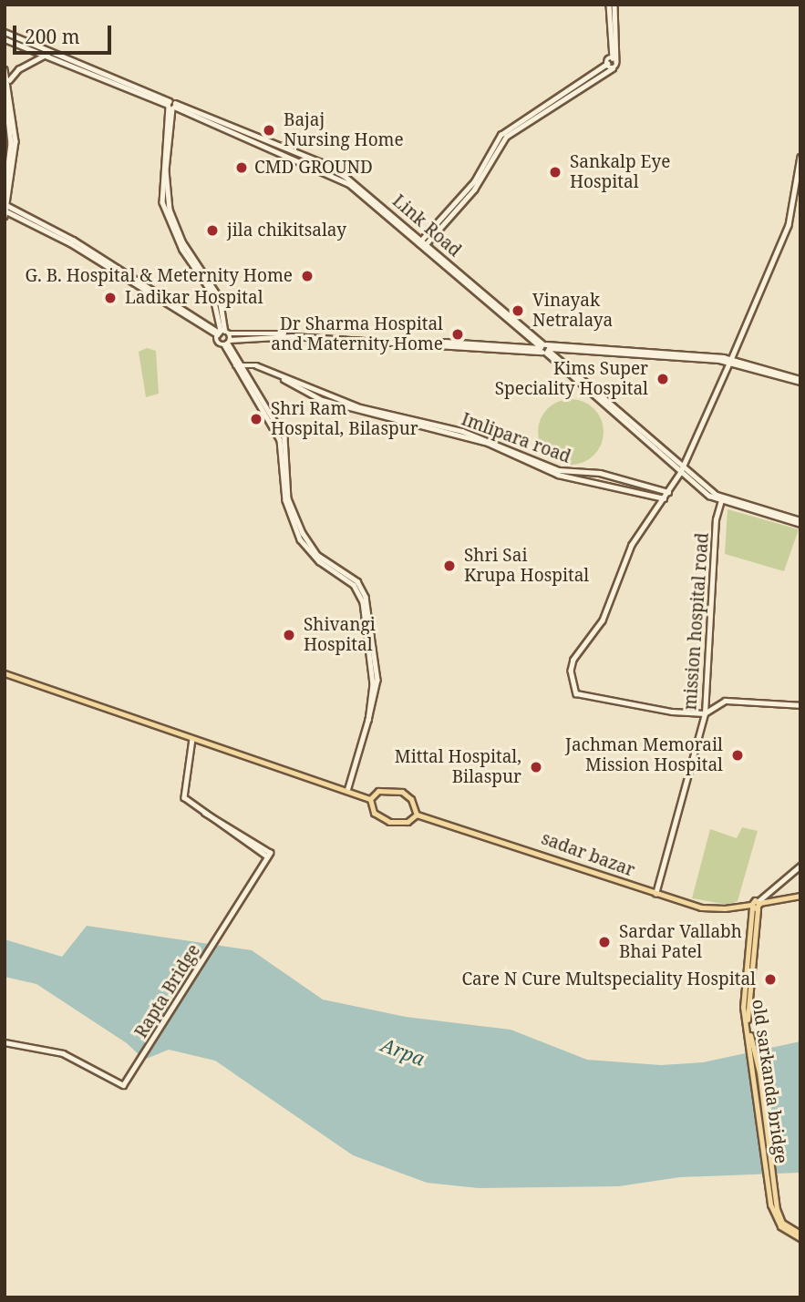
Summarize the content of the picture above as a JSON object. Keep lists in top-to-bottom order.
{
  "streets": {
    "main road": ["sadar bazar", "old sarkanda bridge"],
    "street": [
      "Link Road",
      "Imlipara road",
      "mission hospital road",
      "Rapta Bridge"
    ]
  },
  "crossings": [
    ["Link Road", "mission hospital road"],
    ["mission hospital road", "sadar bazar"],
    ["sadar bazar", "old sarkanda bridge"]
  ],
  "water": ["Arpa"],
  "places": [
    "Bajaj Nursing Home",
    "CMD GROUND",
    "Sankalp Eye Hospital",
    "jila chikitsalay",
    "G. B. Hospital & Meternity Home",
    "Ladikar Hospital",
    "Vinayak Netralaya",
    "Dr Sharma Hospital and Maternity Home",
    "Kims Super Speciality Hospital",
    "Shri Ram Hospital, Bilaspur",
    "Shri Sai Krupa Hospital",
    "Shivangi Hospital",
    "Jachman Memorail Mission Hospital",
    "Mittal Hospital, Bilaspur",
    "Sardar Vallabh Bhai Patel",
    "Care N Cure Multspeciality Hospital"
  ],
  "scale_bar": "200 m"
}
